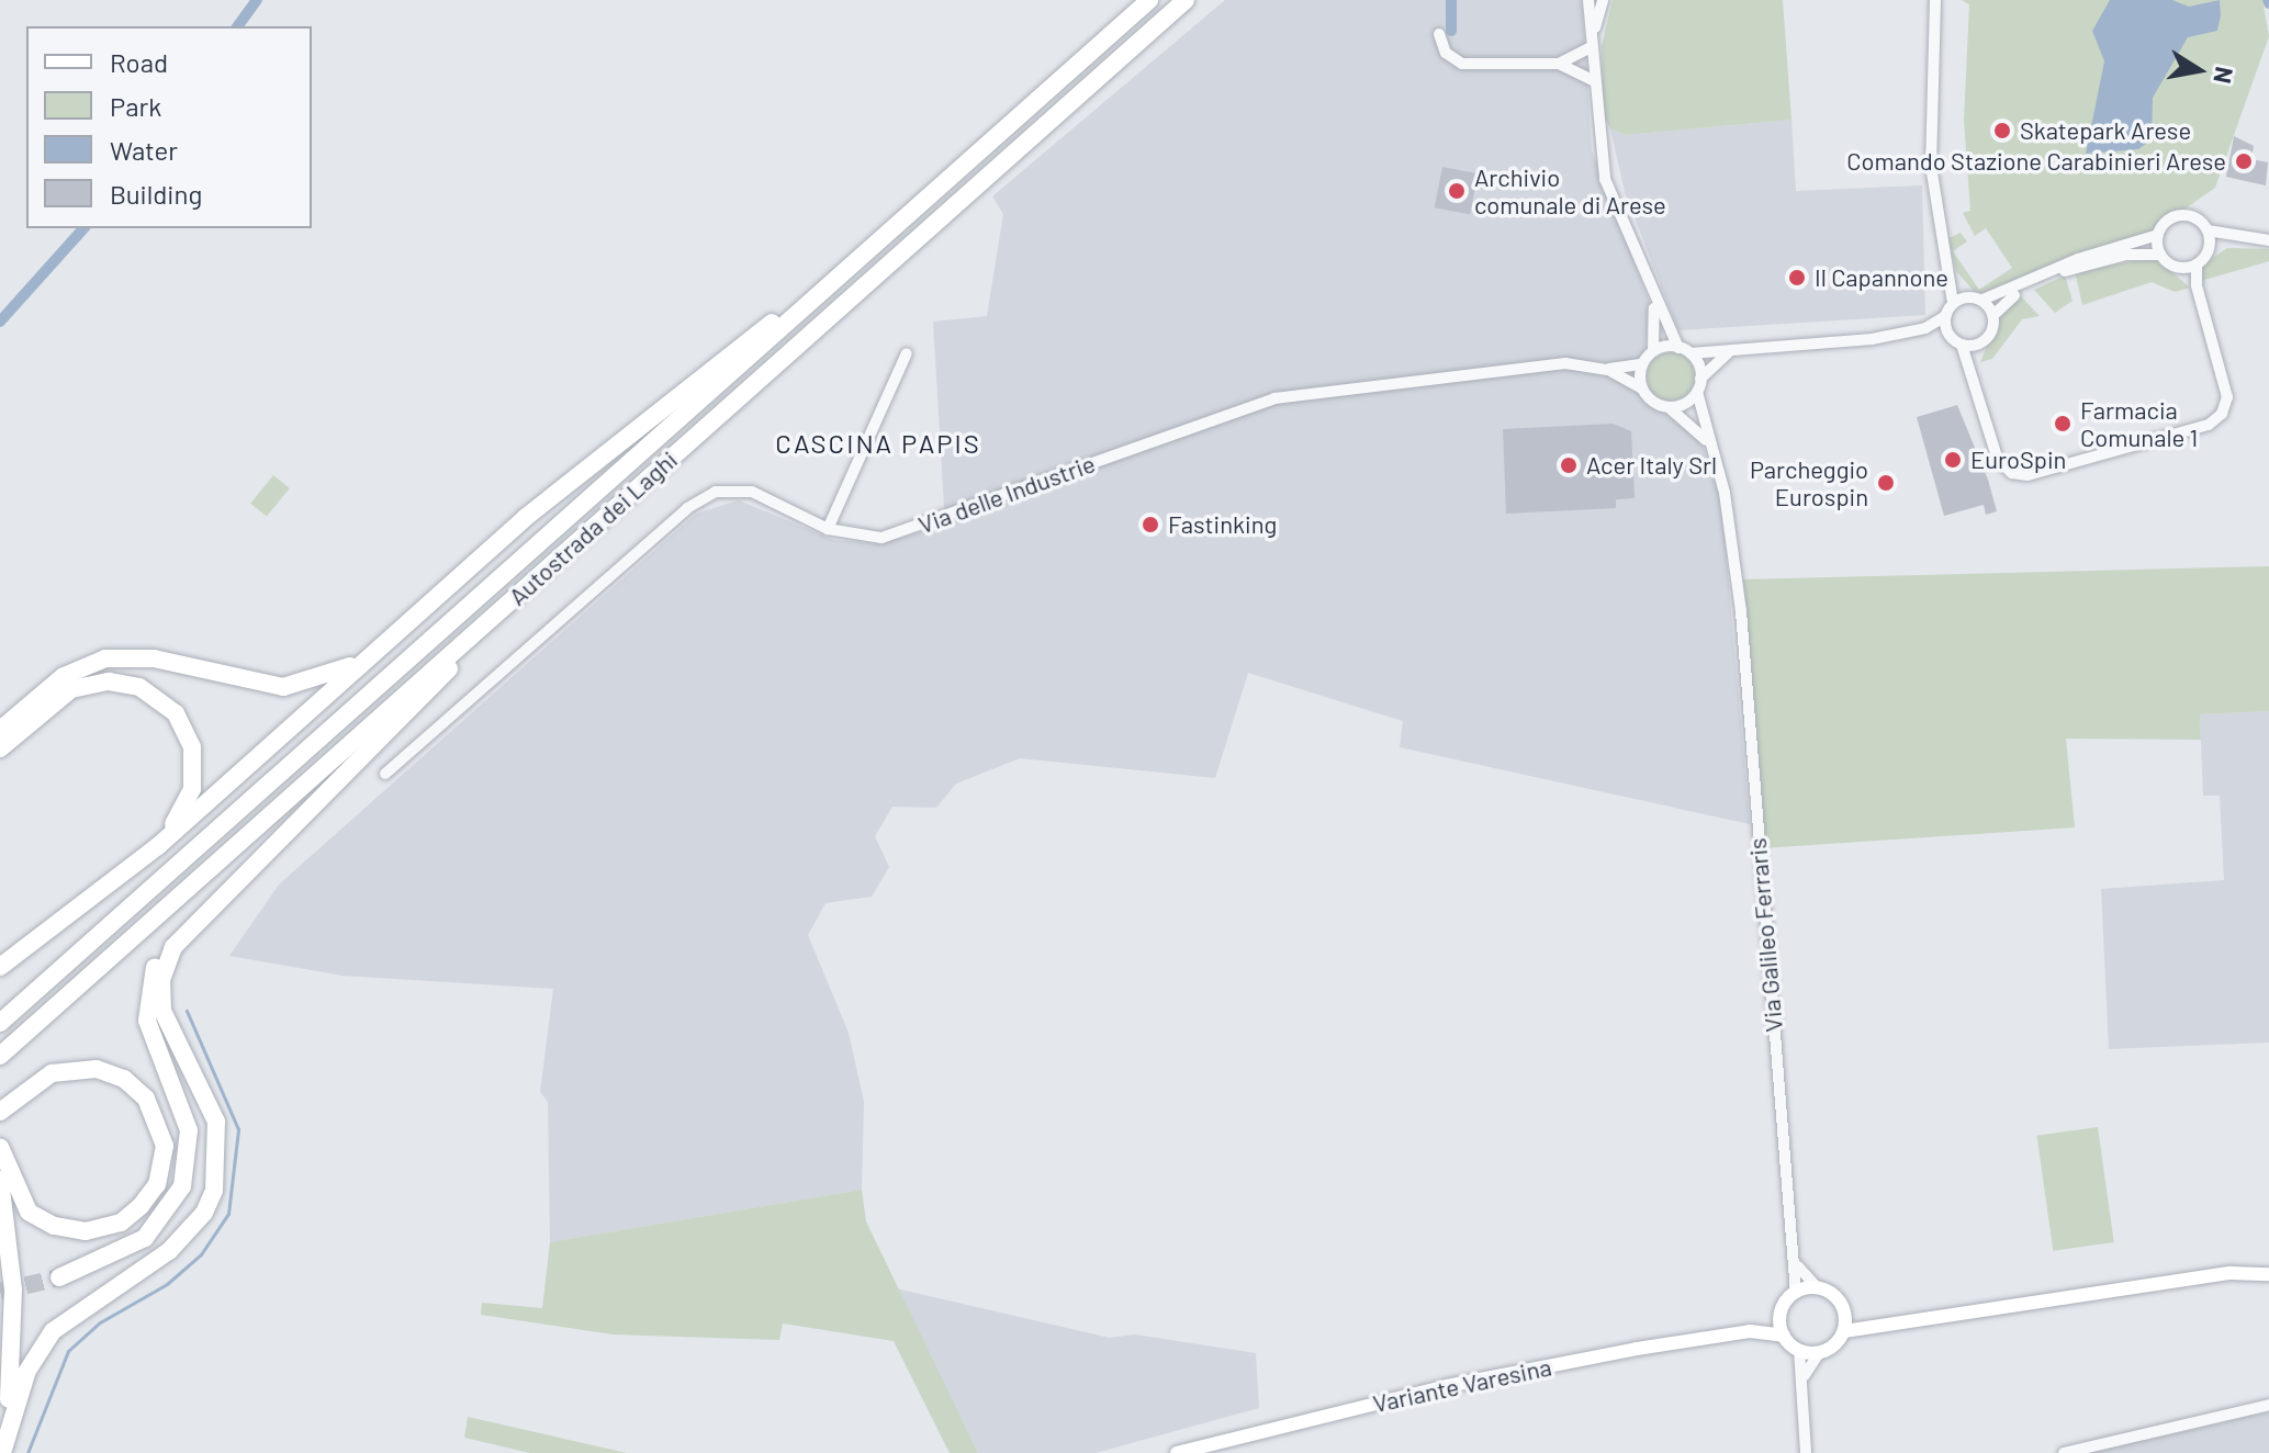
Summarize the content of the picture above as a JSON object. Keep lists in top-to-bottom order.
{
  "streets": {
    "highway": ["Autostrada dei Laghi"],
    "main road": ["Variante Varesina"],
    "street": ["Via delle Industrie", "Via Galileo Ferraris"]
  },
  "crossings": [
    ["Via delle Industrie", "Via Galileo Ferraris"],
    ["Via Galileo Ferraris", "Variante Varesina"]
  ],
  "districts": ["CASCINA PAPIS"],
  "places": [
    "Skatepark Arese",
    "Comando Stazione Carabinieri Arese",
    "Archivio comunale di Arese",
    "Il Capannone",
    "Farmacia Comunale 1",
    "EuroSpin",
    "Acer Italy Srl",
    "Parcheggio Eurospin",
    "Fastinking"
  ],
  "legend": [
    "Road",
    "Park",
    "Water",
    "Building"
  ],
  "north": "right"
}
